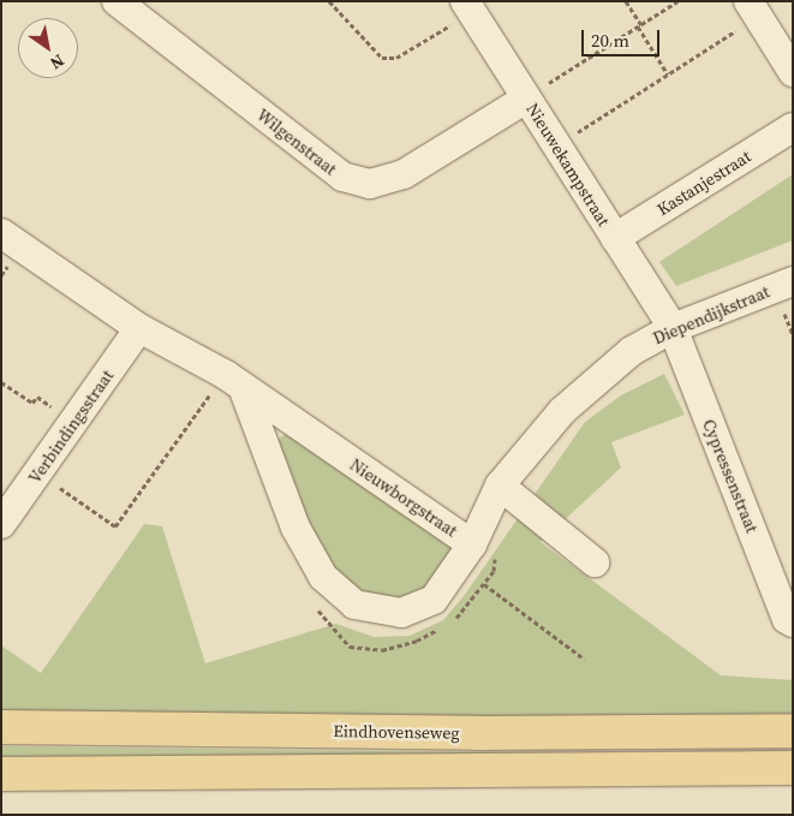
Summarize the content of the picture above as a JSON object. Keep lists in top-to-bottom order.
{
  "streets": {
    "main road": ["Eindhovenseweg"],
    "street": [
      "Wilgenstraat",
      "Nieuwekampstraat",
      "Kastanjestraat",
      "Diependijkstraat",
      "Verbindingsstraat",
      "Cypressenstraat",
      "Nieuwborgstraat"
    ]
  },
  "crossings": [
    ["Wilgenstraat", "Nieuwekampstraat"],
    ["Nieuwekampstraat", "Kastanjestraat"],
    ["Nieuwekampstraat", "Diependijkstraat"],
    ["Nieuwekampstraat", "Cypressenstraat"],
    ["Diependijkstraat", "Cypressenstraat"],
    ["Diependijkstraat", "Nieuwborgstraat"],
    ["Verbindingsstraat", "Nieuwborgstraat"]
  ],
  "scale_bar": "20 m",
  "north": "bottom right"
}
